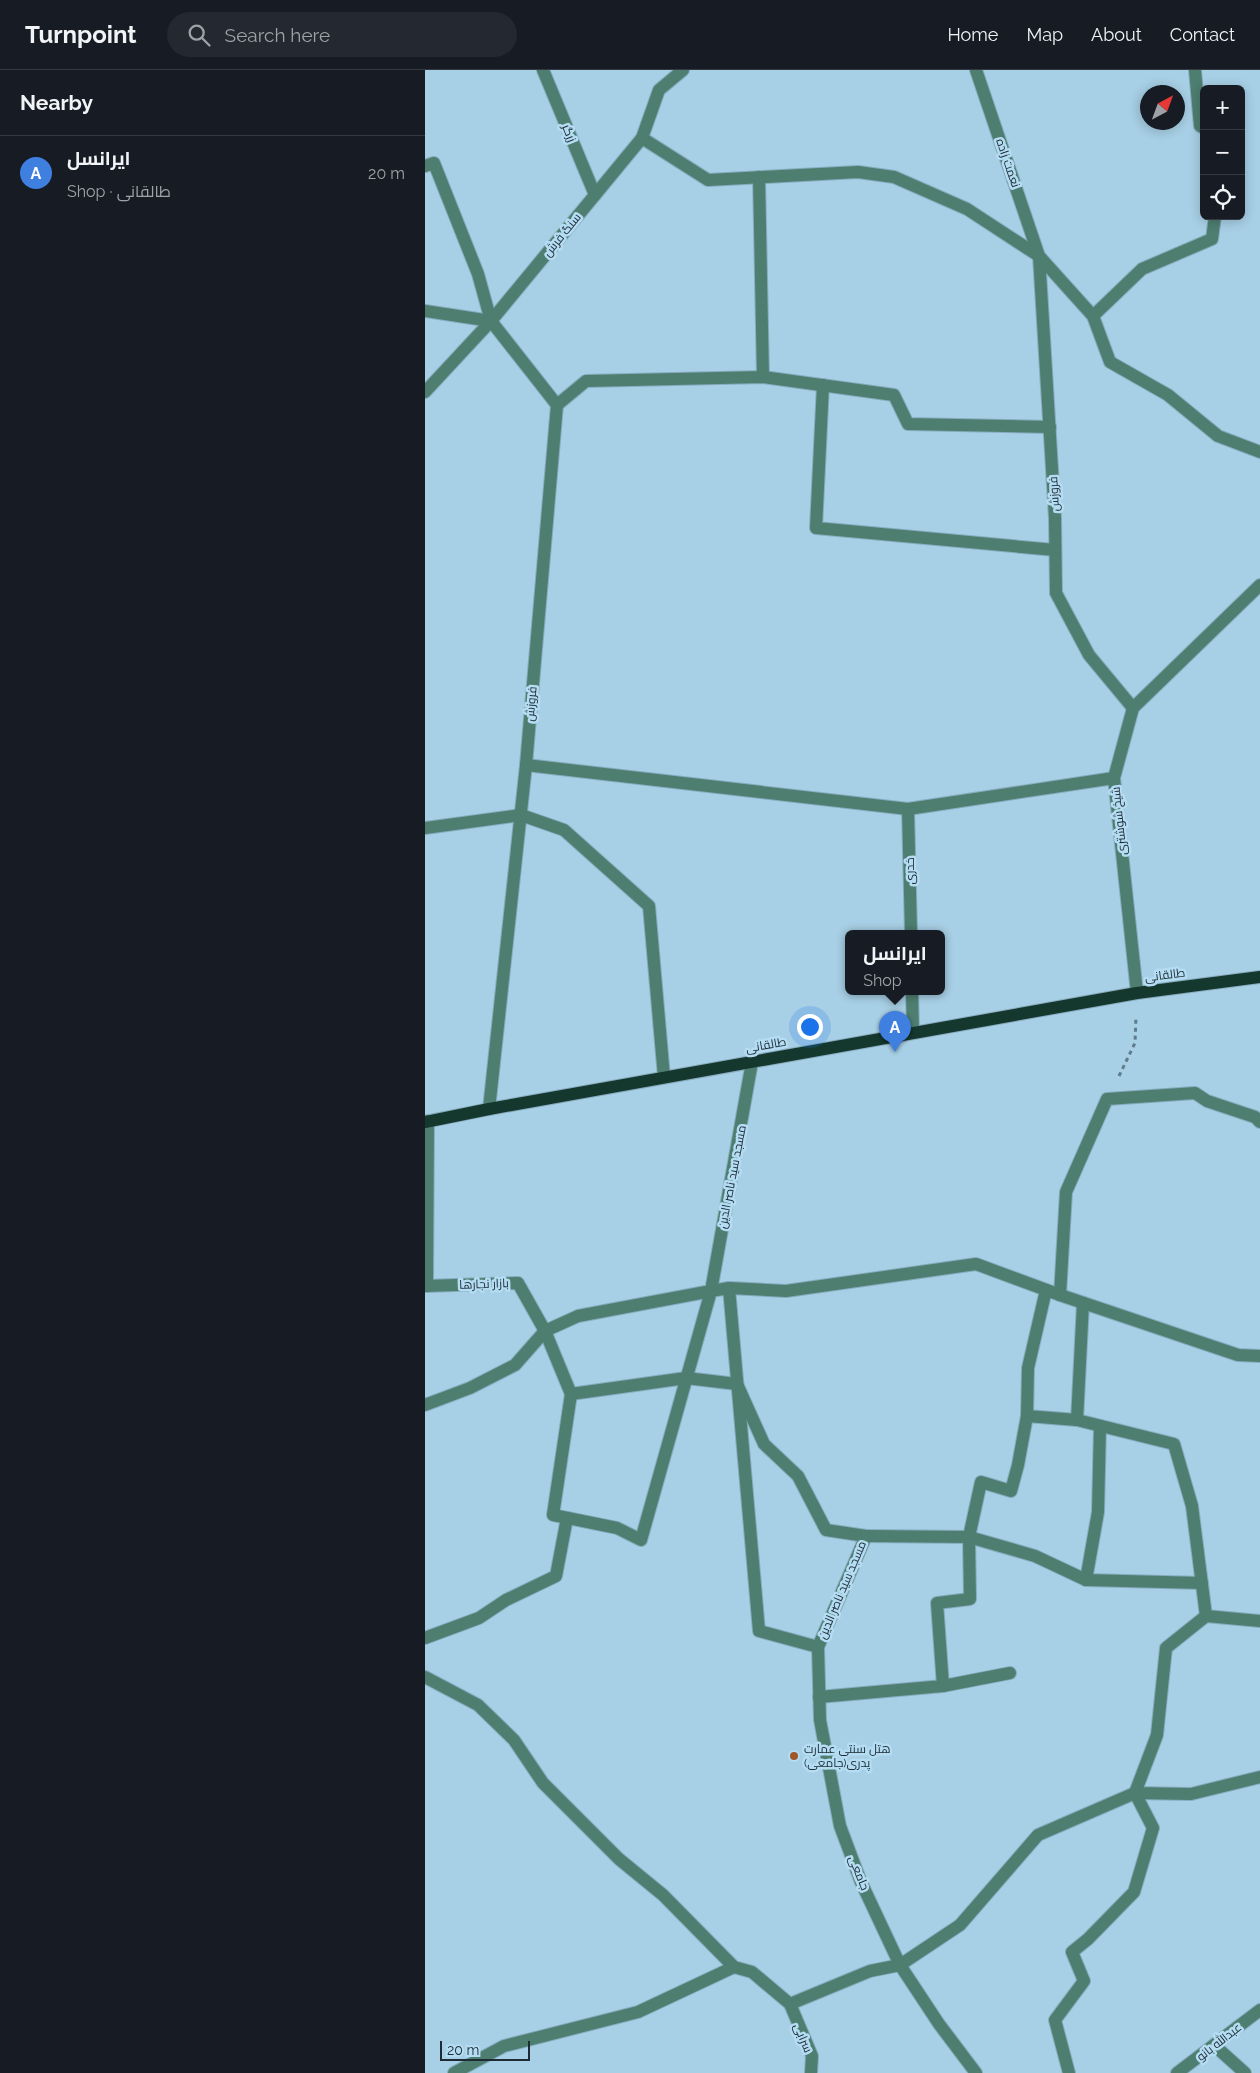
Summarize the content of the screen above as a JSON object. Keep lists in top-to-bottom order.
{
  "streets": {
    "main road": ["طالقانی"],
    "street": [
      "زرگر",
      "نعمت زاده",
      "سنگ فرش",
      "فروزش",
      "شیخ شوشتری",
      "خدری",
      "مسجد سید ناصر الدین",
      "بازار نجارها",
      "جامعی",
      "سرابی",
      "عبدالله بانو"
    ]
  },
  "crossings": [
    ["زرگر", "سنگ فرش"],
    ["نعمت زاده", "فروزش"],
    ["فروزش", "شیخ شوشتری"],
    ["فروزش", "طالقانی"],
    ["شیخ شوشتری", "طالقانی"],
    ["طالقانی", "مسجد سید ناصر الدین"],
    ["مسجد سید ناصر الدین", "جامعی"]
  ],
  "places": ["هتل سنتی عمارت پدری(جامعی)"],
  "scale_bar": "20 m",
  "north": "top right",
  "page": {
    "header": "Turnpoint",
    "search": "Search here",
    "nav": [
      "Home",
      "Map",
      "About",
      "Contact"
    ],
    "heading": "Nearby",
    "map_buttons": ["+", "−"],
    "list": [
      {
        "mark": "A",
        "name": "ایرانسل",
        "note": "Shop · طالقانی",
        "value": "20 m"
      }
    ],
    "popup": ["ایرانسل", "Shop"],
    "pins": "A",
    "scale": "20 m"
  }
}
